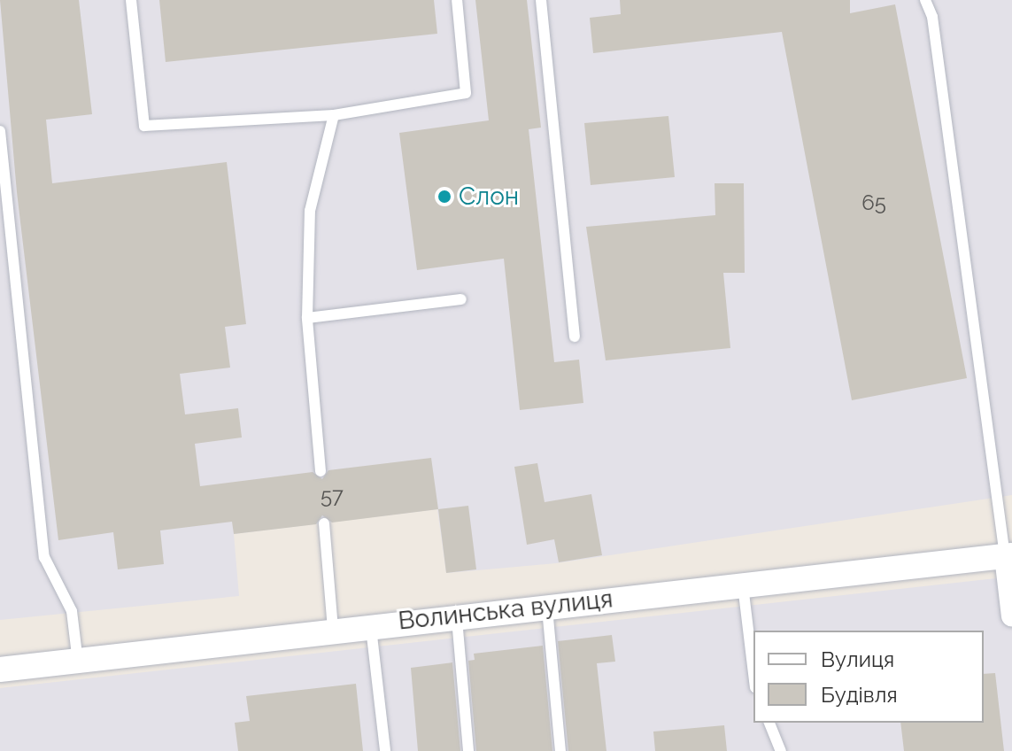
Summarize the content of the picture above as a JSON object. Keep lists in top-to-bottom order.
{
  "streets": {
    "street": ["Волинська вулиця"]
  },
  "places": ["Слон"],
  "house_numbers": ["65", "57"],
  "legend": ["Вулиця", "Будівля"]
}
